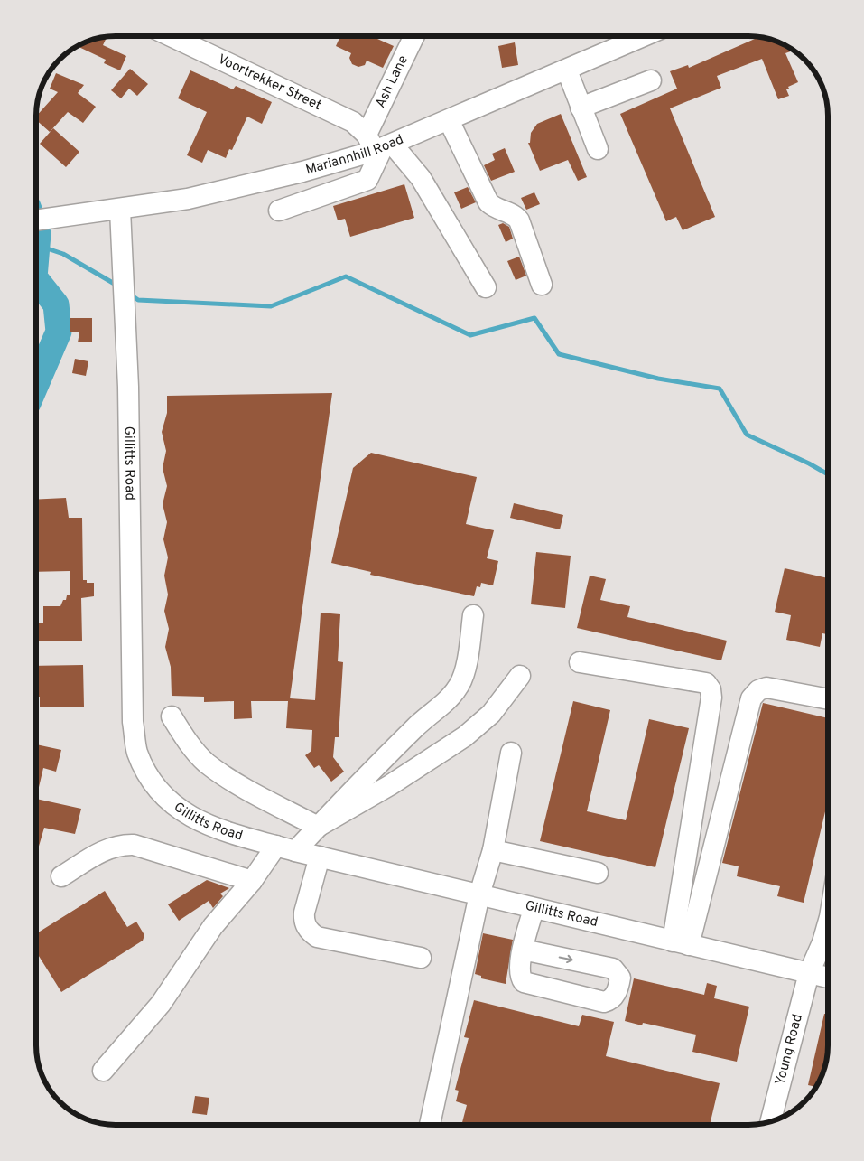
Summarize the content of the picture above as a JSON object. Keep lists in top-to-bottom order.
{
  "streets": {
    "street": [
      "Ash Lane",
      "Voortrekker Street",
      "Mariannhill Road",
      "Gillitts Road",
      "Young Road"
    ]
  },
  "crossings": [
    ["Ash Lane", "Voortrekker Street"],
    ["Ash Lane", "Mariannhill Road"],
    ["Voortrekker Street", "Mariannhill Road"],
    ["Mariannhill Road", "Gillitts Road"],
    ["Gillitts Road", "Young Road"]
  ]
}
